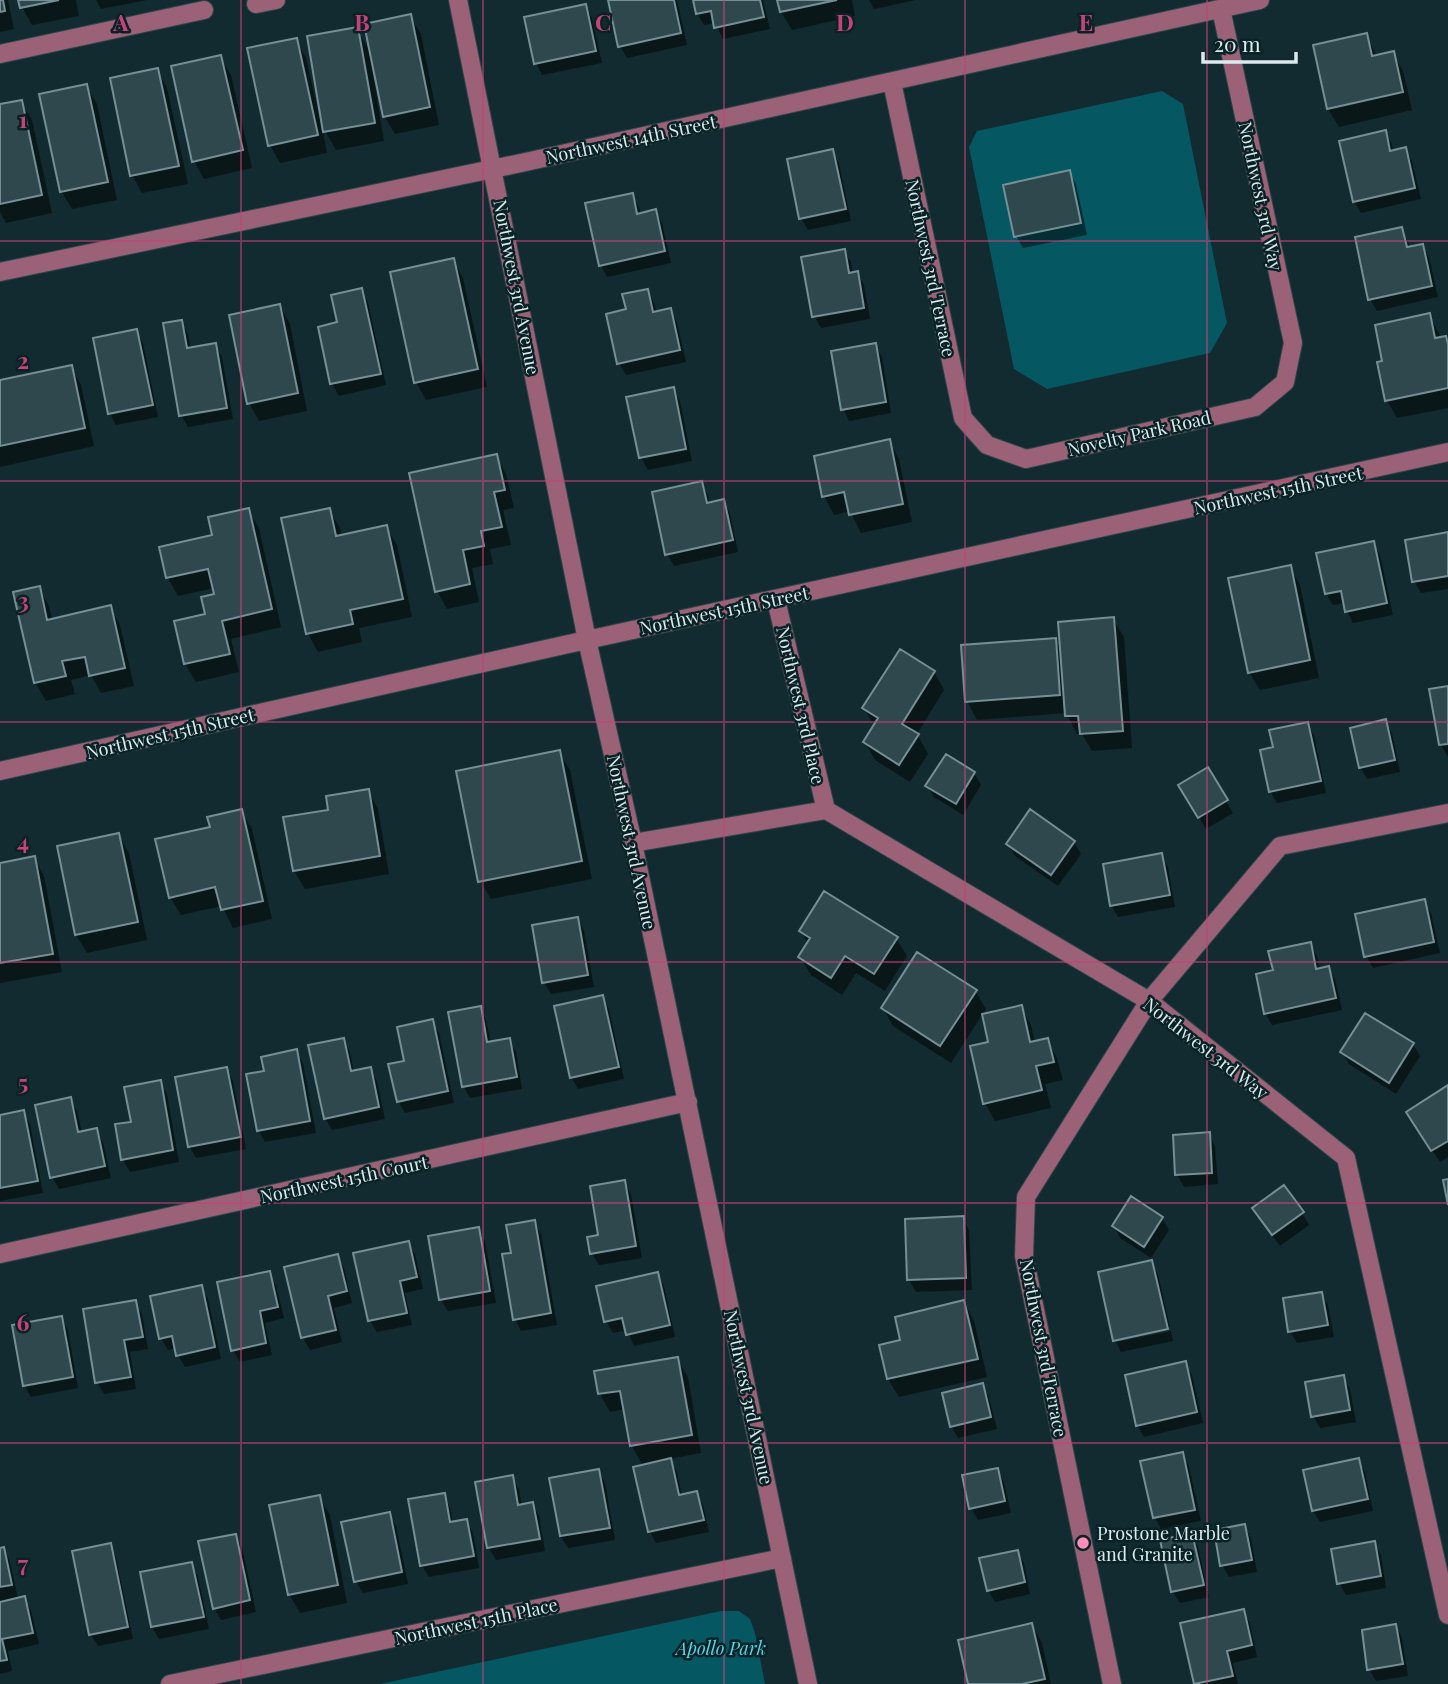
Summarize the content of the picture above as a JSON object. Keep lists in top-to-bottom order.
{
  "streets": {
    "street": [
      "Northwest 14th Street",
      "Northwest 3rd Way",
      "Northwest 3rd Terrace",
      "Northwest 3rd Avenue",
      "Novelty Park Road",
      "Northwest 15th Street",
      "Northwest 3rd Place",
      "Northwest 15th Court",
      "Northwest 15th Place"
    ]
  },
  "crossings": [
    ["Northwest 14th Street", "Northwest 3rd Way"],
    ["Northwest 14th Street", "Northwest 3rd Terrace"],
    ["Northwest 14th Street", "Northwest 3rd Avenue"],
    ["Northwest 3rd Way", "Northwest 3rd Terrace"],
    ["Northwest 3rd Way", "Novelty Park Road"],
    ["Northwest 3rd Way", "Northwest 3rd Place"],
    ["Northwest 3rd Terrace", "Novelty Park Road"],
    ["Northwest 3rd Avenue", "Northwest 15th Street"],
    ["Northwest 3rd Avenue", "Northwest 15th Court"],
    ["Northwest 3rd Avenue", "Northwest 15th Place"],
    ["Northwest 15th Street", "Northwest 3rd Place"]
  ],
  "parks": ["Apollo Park"],
  "places": ["Prostone Marble and Granite"],
  "scale_bar": "20 m",
  "grid": {
    "columns": [
      "A",
      "B",
      "C",
      "D",
      "E"
    ],
    "rows": [
      "1",
      "2",
      "3",
      "4",
      "5",
      "6",
      "7"
    ]
  }
}
